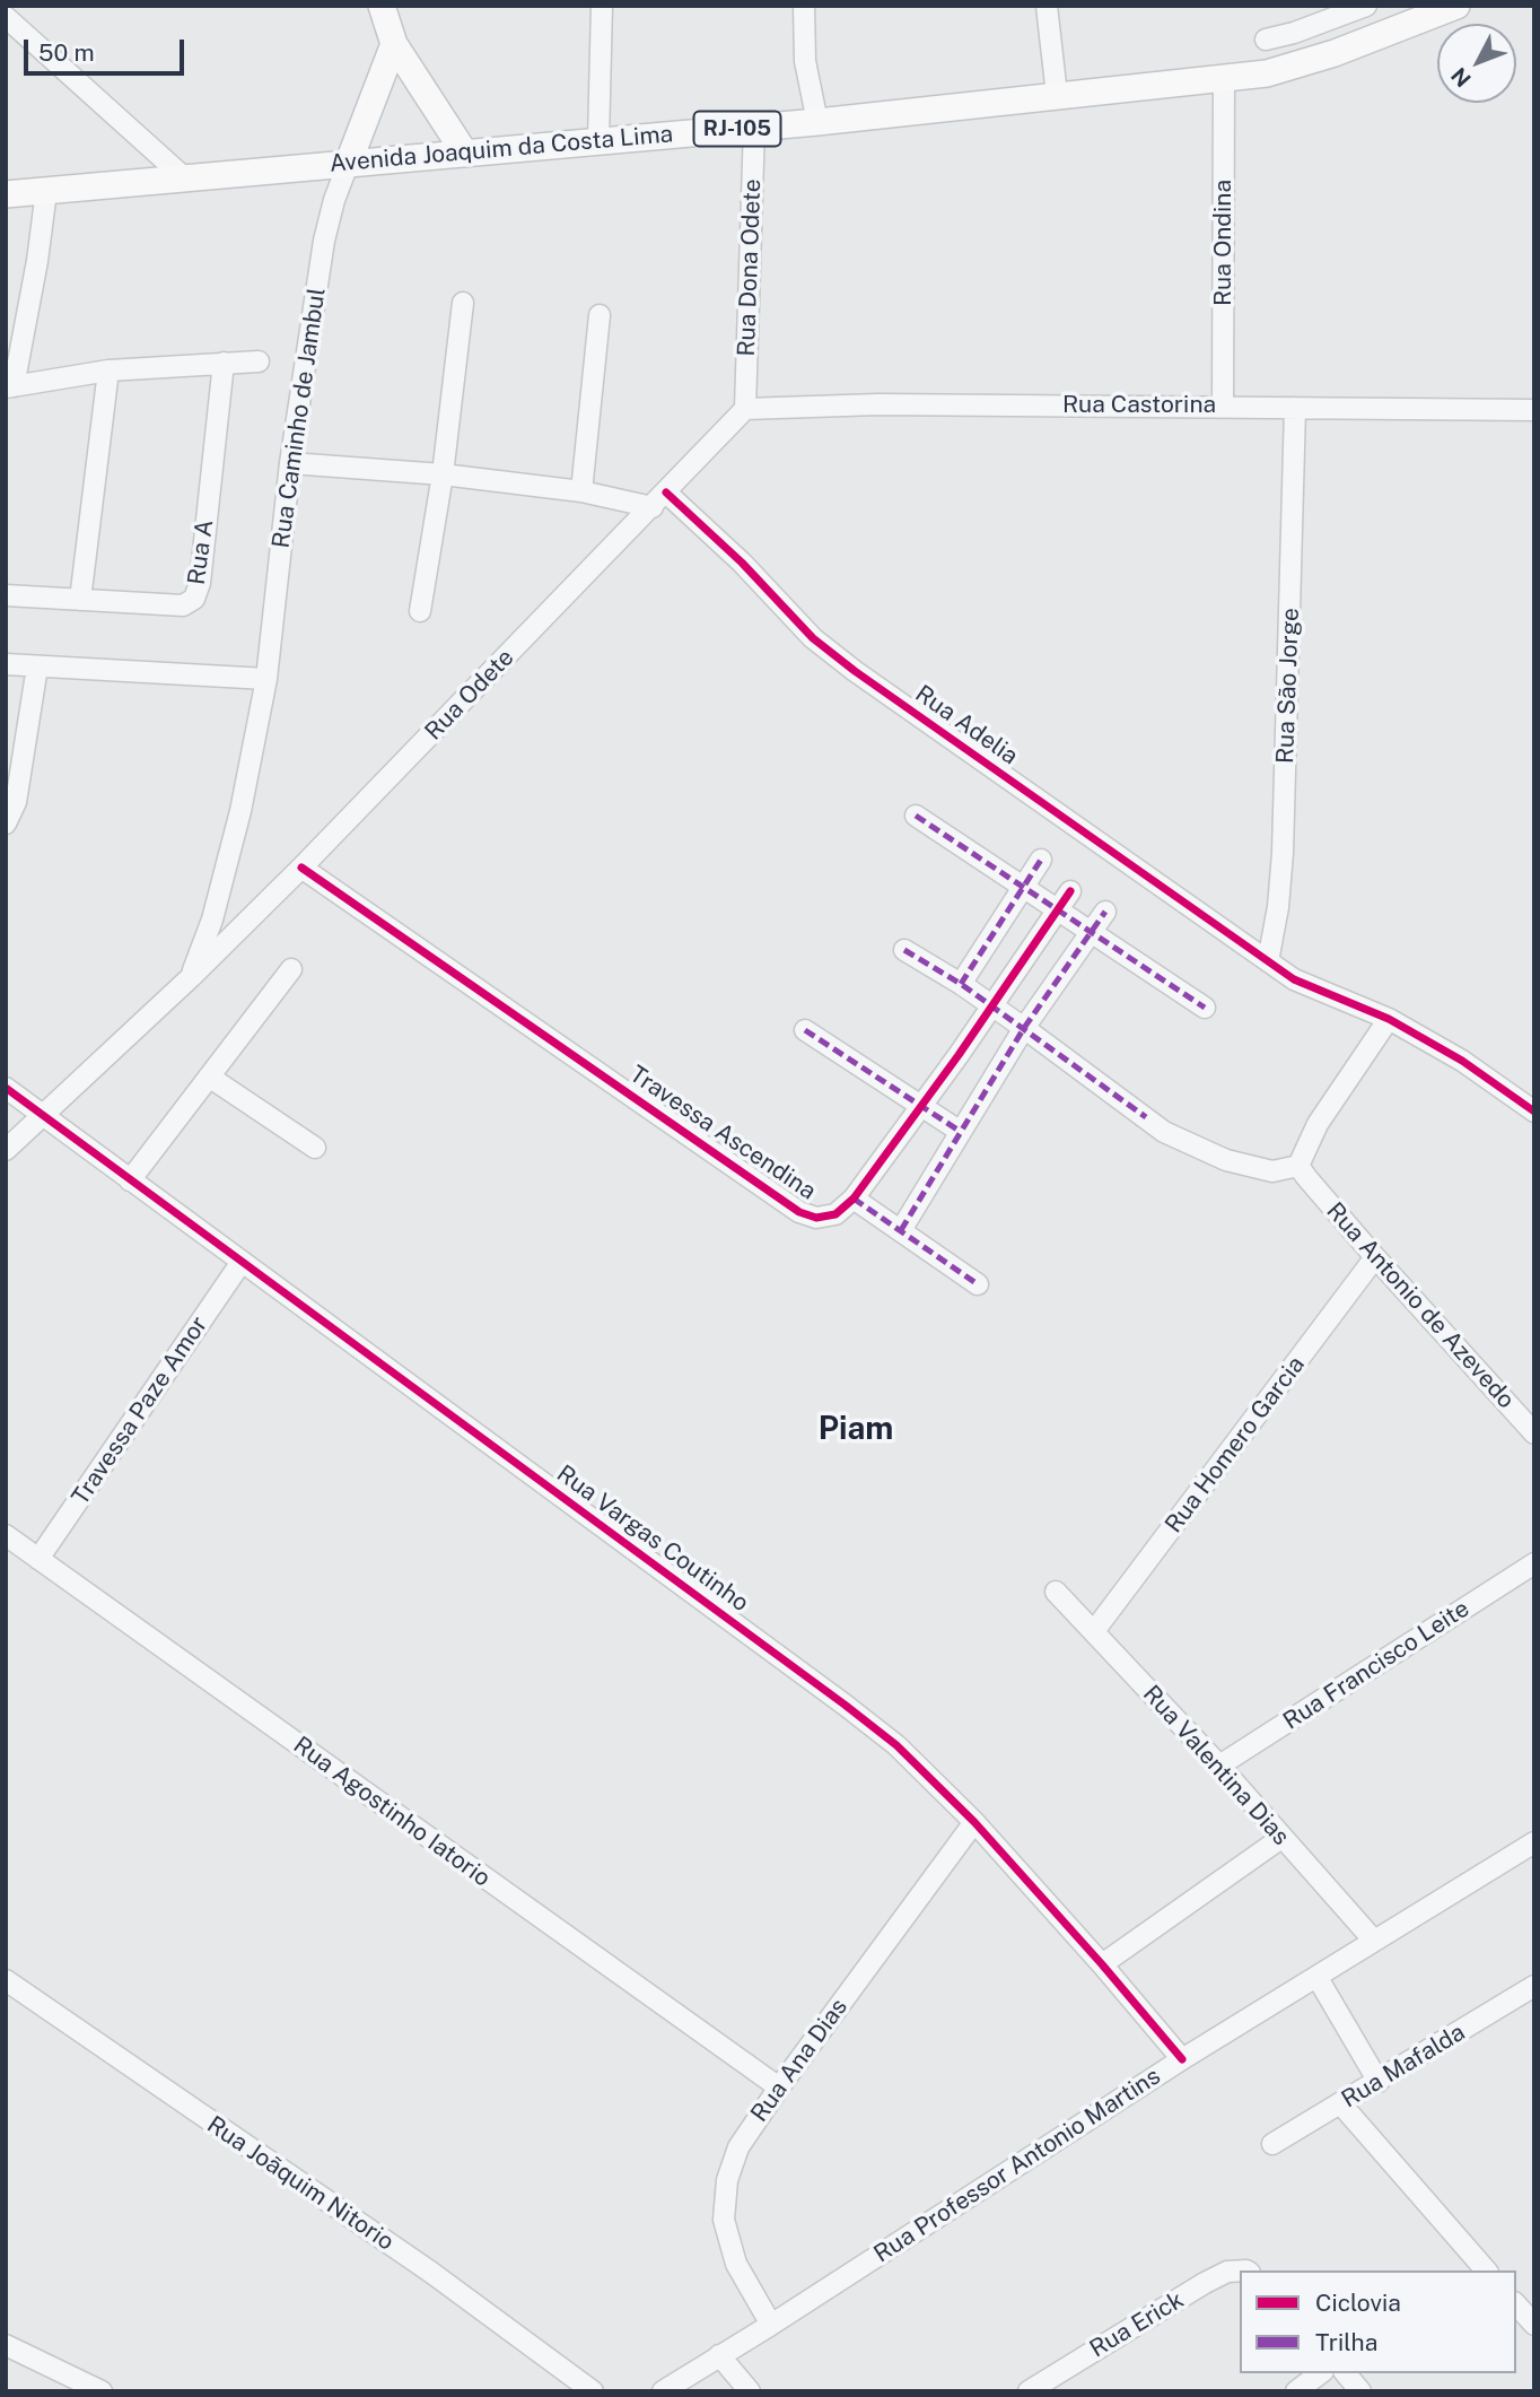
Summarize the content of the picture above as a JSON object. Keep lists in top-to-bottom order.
{
  "streets": {
    "main road": ["RJ-105", "Avenida Joaquim da Costa Lima"],
    "street": [
      "Rua Ondina",
      "Rua Dona Odete",
      "Rua Castorina",
      "Rua Caminho de Jambul",
      "Rua A",
      "Rua São Jorge",
      "Rua Odete",
      "Rua Adelia",
      "Travessa Ascendina",
      "Rua Antonio de Azevedo",
      "Travessa Paze Amor",
      "Rua Homero Garcia",
      "Rua Vargas Coutinho",
      "Rua Francisco Leite",
      "Rua Valentina Dias",
      "Rua Agostinho Iatorio",
      "Rua Ana Dias",
      "Rua Mafalda",
      "Rua Professor Antonio Martins",
      "Rua Joãquim Nitorio",
      "Rua Erick"
    ]
  },
  "crossings": [
    ["Avenida Joaquim da Costa Lima", "Rua Ondina"],
    ["Avenida Joaquim da Costa Lima", "Rua Dona Odete"],
    ["Avenida Joaquim da Costa Lima", "Rua Caminho de Jambul"],
    ["Rua Ondina", "Rua Castorina"],
    ["Rua Dona Odete", "Rua Castorina"],
    ["Rua Dona Odete", "Rua Odete"],
    ["Rua Castorina", "Rua São Jorge"],
    ["Rua Castorina", "Rua Odete"],
    ["Rua Caminho de Jambul", "Rua Odete"],
    ["Rua São Jorge", "Rua Adelia"],
    ["Rua Odete", "Rua Adelia"],
    ["Rua Odete", "Travessa Ascendina"],
    ["Rua Odete", "Rua Vargas Coutinho"],
    ["Rua Antonio de Azevedo", "Rua Homero Garcia"],
    ["Travessa Paze Amor", "Rua Vargas Coutinho"],
    ["Travessa Paze Amor", "Rua Agostinho Iatorio"],
    ["Rua Homero Garcia", "Rua Valentina Dias"],
    ["Rua Vargas Coutinho", "Rua Ana Dias"],
    ["Rua Vargas Coutinho", "Rua Professor Antonio Martins"],
    ["Rua Francisco Leite", "Rua Valentina Dias"],
    ["Rua Valentina Dias", "Rua Professor Antonio Martins"],
    ["Rua Agostinho Iatorio", "Rua Ana Dias"],
    ["Rua Ana Dias", "Rua Professor Antonio Martins"]
  ],
  "districts": ["Piam"],
  "legend": ["Ciclovia", "Trilha"],
  "scale_bar": "50 m",
  "north": "bottom left"
}
